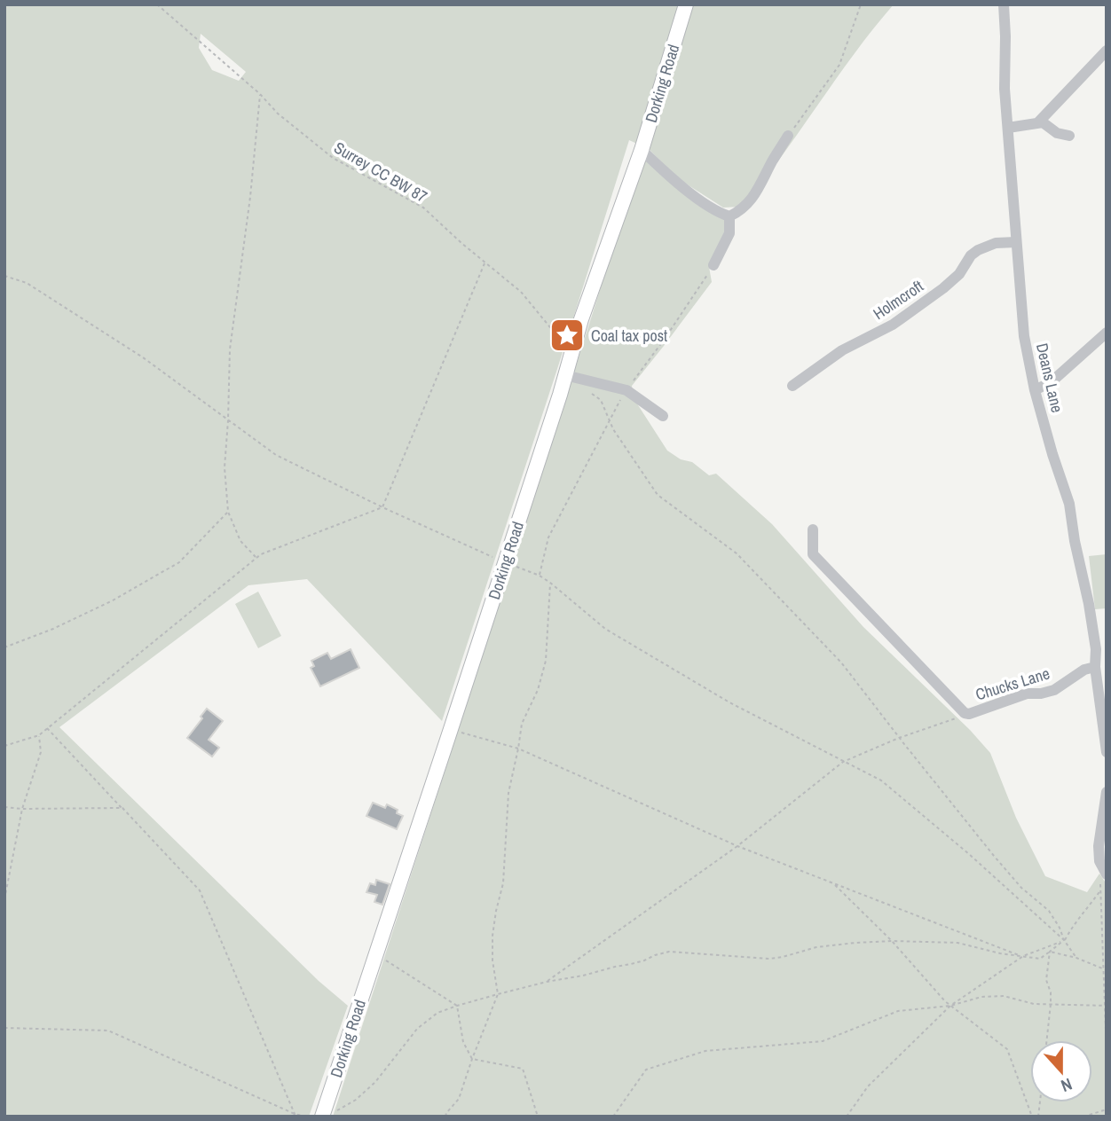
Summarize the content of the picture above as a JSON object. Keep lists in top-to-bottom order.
{
  "streets": {
    "main road": ["Dorking Road"],
    "street": ["Holmcroft", "Deans Lane", "Chucks Lane"],
    "path": ["Surrey CC BW 87"]
  },
  "crossings": [
    ["Holmcroft", "Deans Lane"],
    ["Deans Lane", "Chucks Lane"]
  ],
  "places": {
    "place": ["Coal tax post"]
  },
  "north": "bottom"
}
